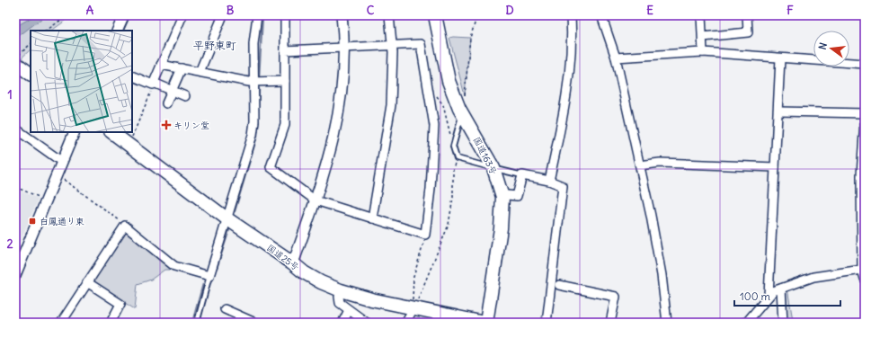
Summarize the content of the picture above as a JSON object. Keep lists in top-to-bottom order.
{
  "streets": {
    "highway": ["国道163号", "国道25号"]
  },
  "crossings": [
    ["国道163号", "国道25号"]
  ],
  "districts": ["平野東町"],
  "places": {
    "health": ["キリン堂"],
    "transit": ["白鳳通り東"]
  },
  "scale_bar": "100 m",
  "north": "left",
  "grid": {
    "columns": [
      "A",
      "B",
      "C",
      "D",
      "E",
      "F"
    ],
    "rows": ["1", "2"]
  }
}
